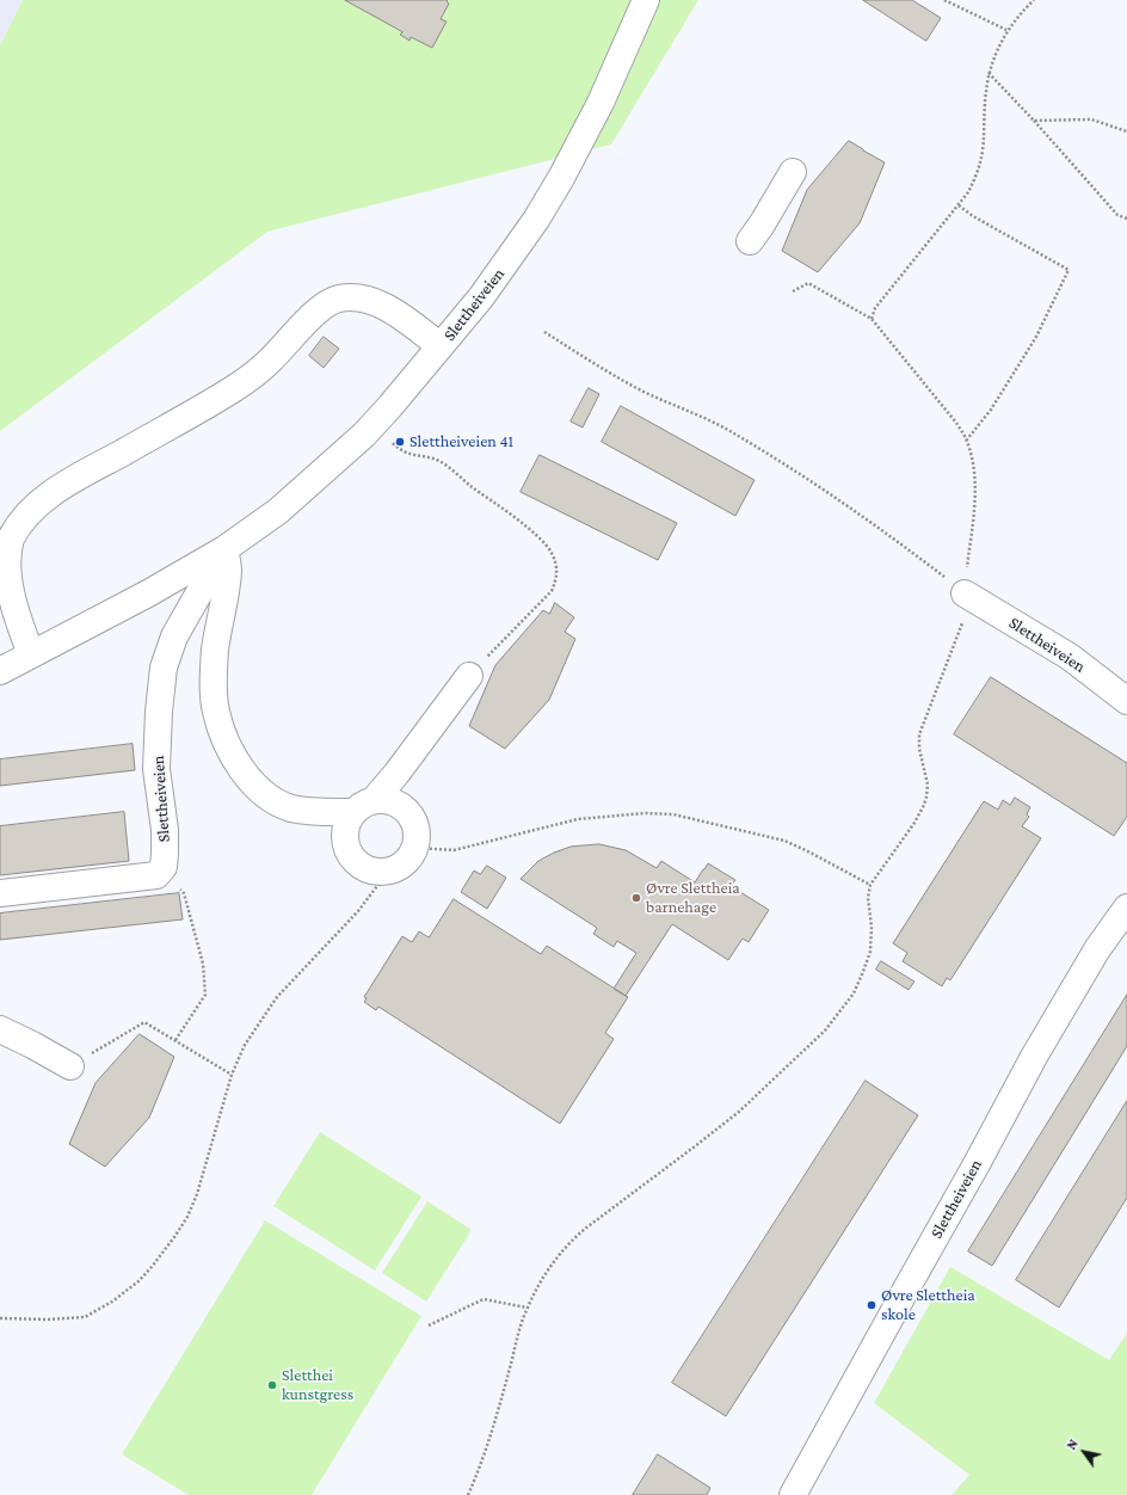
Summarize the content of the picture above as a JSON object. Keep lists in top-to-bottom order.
{
  "streets": {
    "street": ["Slettheiveien"]
  },
  "places": [
    "Slettheiveien 41",
    "Øvre Slettheia barnehage",
    "Øvre Slettheia skole",
    "Sletthei kunstgress"
  ],
  "north": "top left"
}
